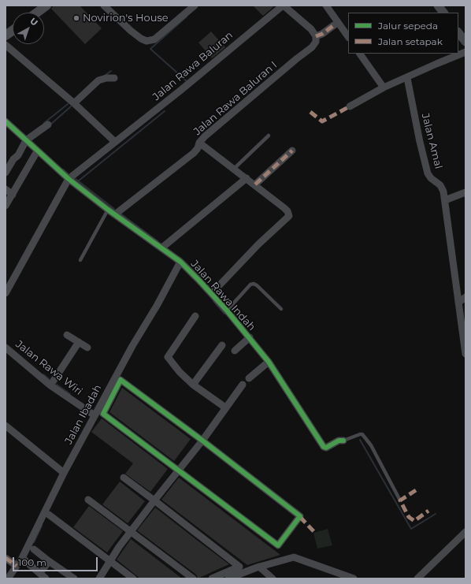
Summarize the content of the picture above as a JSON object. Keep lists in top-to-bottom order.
{
  "streets": {
    "street": [
      "Jalan Rawa Baluran",
      "Jalan Rawa Baluran I",
      "Jalan Amal",
      "Jalan Rawa Indah",
      "Jalan Rawa Wiri",
      "Jalan Ibadah"
    ]
  },
  "crossings": [
    ["Jalan Rawa Baluran", "Jalan Rawa Indah"],
    ["Jalan Rawa Baluran I", "Jalan Rawa Indah"],
    ["Jalan Rawa Indah", "Jalan Ibadah"],
    ["Jalan Rawa Wiri", "Jalan Ibadah"]
  ],
  "places": ["Novirion's House"],
  "legend": ["Jalur sepeda", "Jalan setapak"],
  "scale_bar": "100 m",
  "north": "top right"
}
